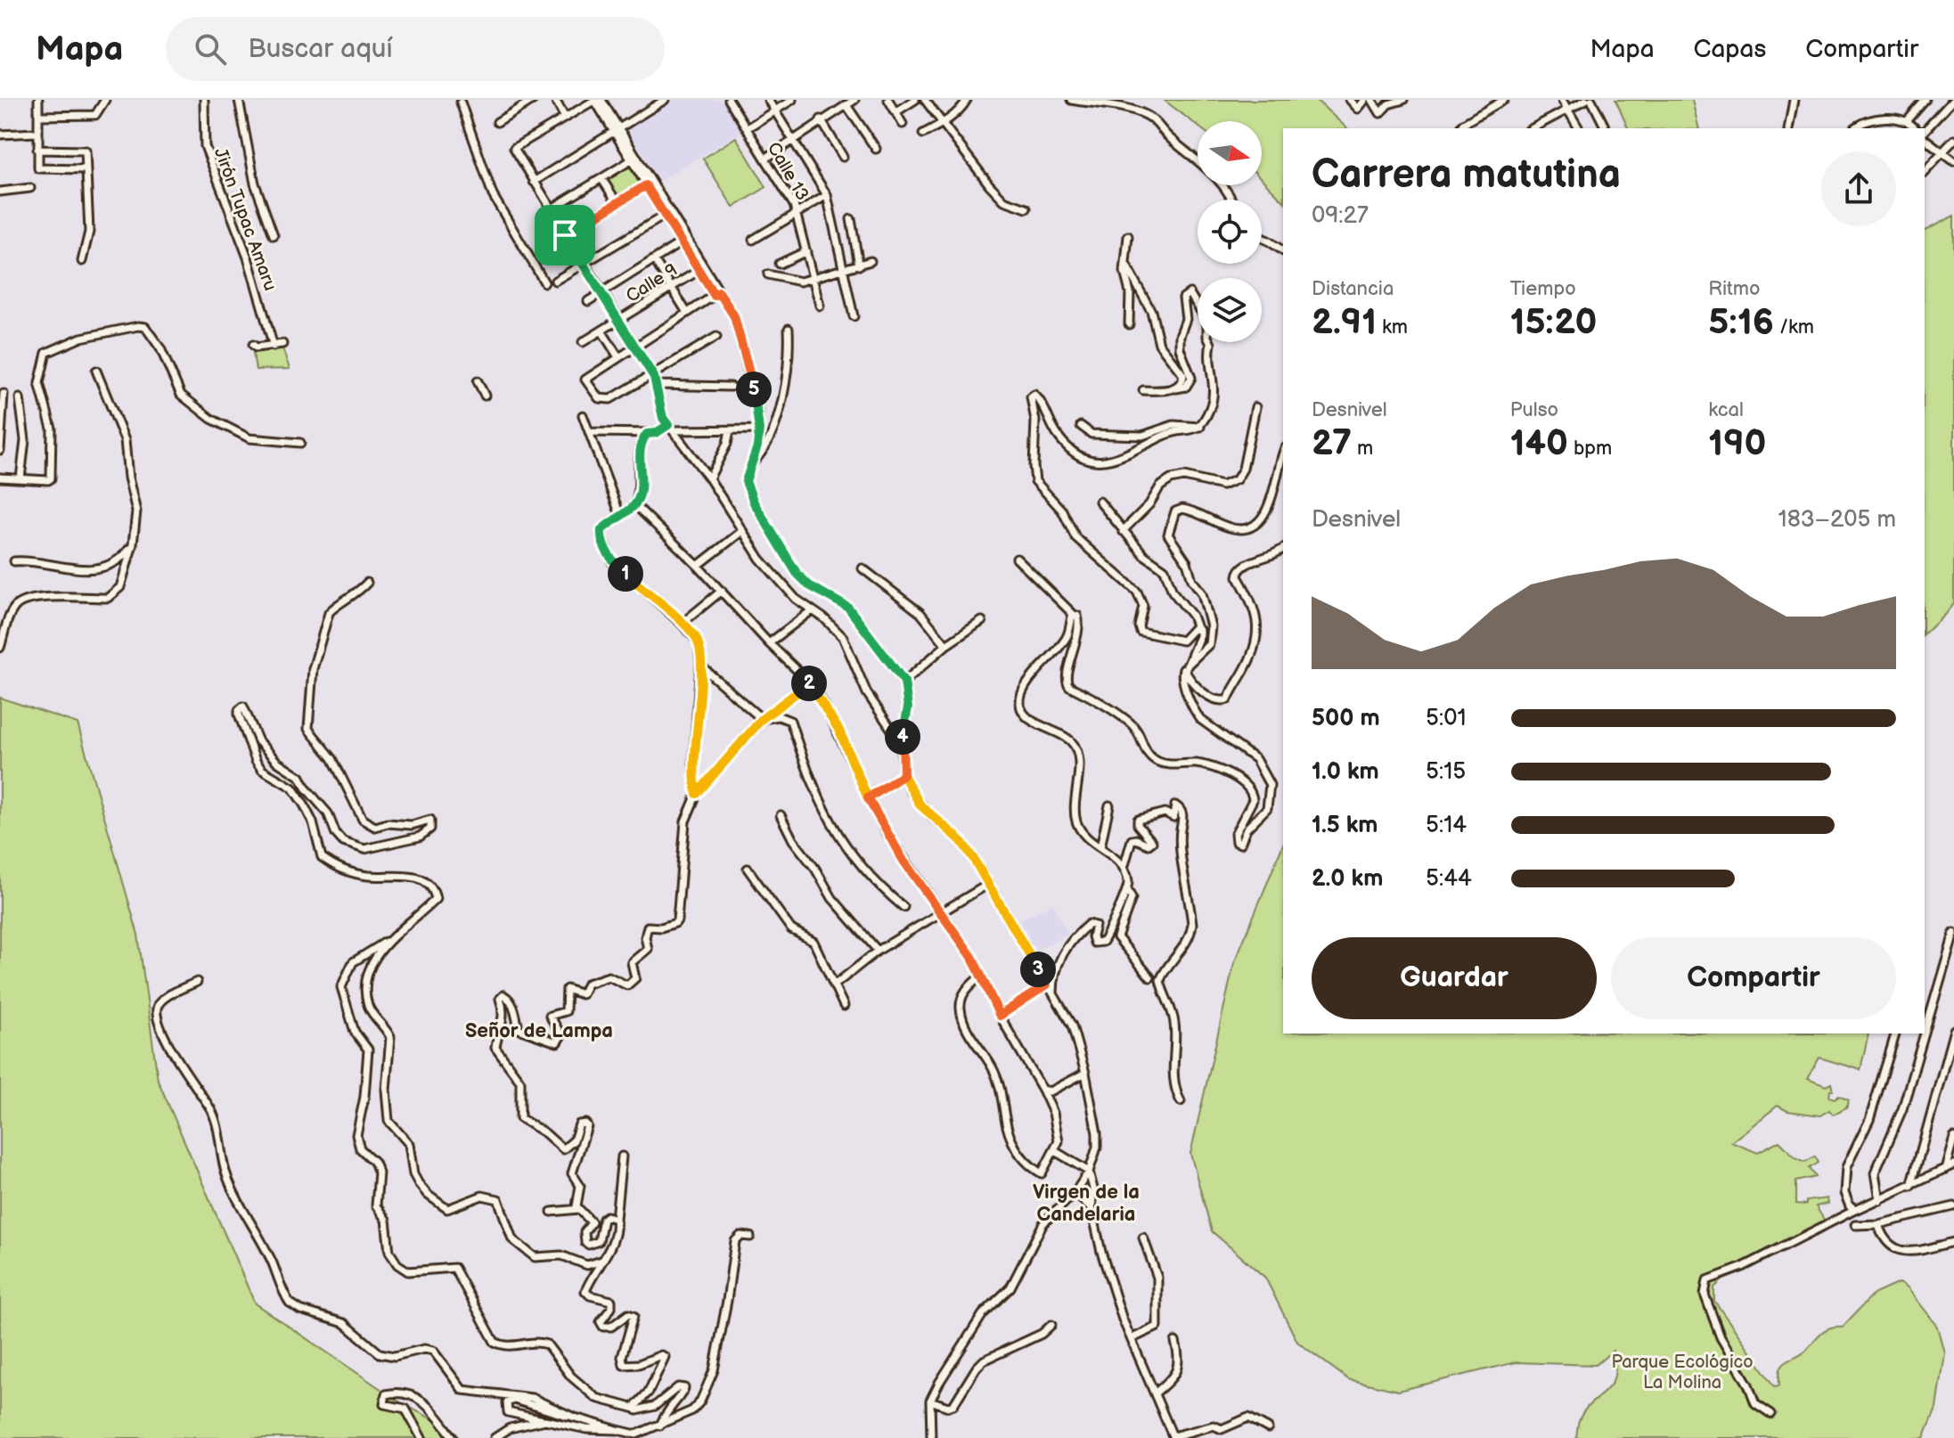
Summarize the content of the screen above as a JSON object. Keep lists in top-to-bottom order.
{
  "streets": {
    "street": ["Calle 13", "Jirón Tupac Amaru", "Calle 9"]
  },
  "districts": ["Señor de Lampa", "Virgen de la Candelaria"],
  "parks": ["Parque Ecológico La Molina"],
  "north": "right",
  "page": {
    "header": "Mapa",
    "search": "Buscar aquí",
    "nav": ["Mapa", "Capas", "Compartir"],
    "heading": ["Carrera matutina", "09:27"],
    "stats": [
      ["Distancia", "2.91 km"],
      ["Tiempo", "15:20"],
      ["Ritmo", "5:16 /km"],
      ["Desnivel", "27 m"],
      ["Pulso", "140 bpm"],
      ["kcal", "190"]
    ],
    "pins": [
      "5",
      "1",
      "2",
      "4",
      "3"
    ],
    "chart": ["Desnivel", "183–205 m"],
    "list": [
      {
        "name": "500 m",
        "note": "5:01"
      },
      {
        "name": "1.0 km",
        "note": "5:15"
      },
      {
        "name": "1.5 km",
        "note": "5:14"
      },
      {
        "name": "2.0 km",
        "note": "5:44"
      }
    ],
    "buttons": ["Guardar", "Compartir"]
  }
}
